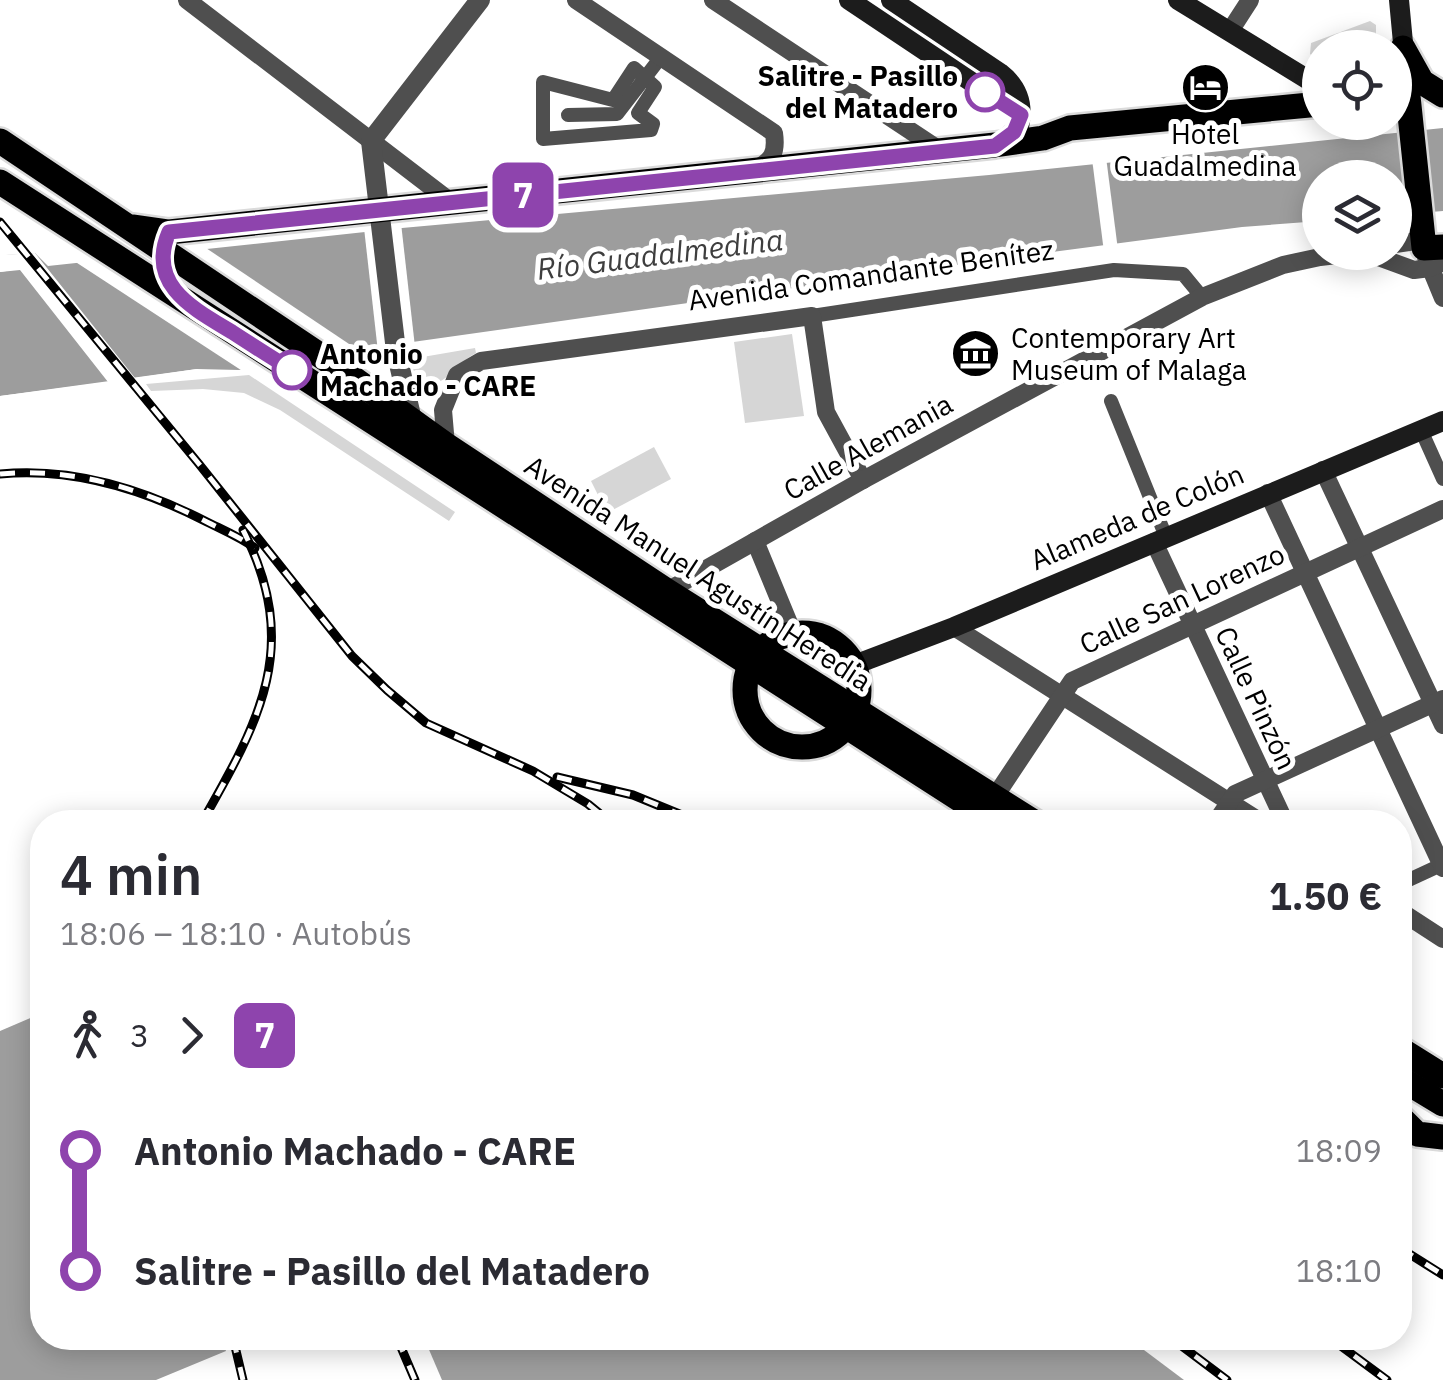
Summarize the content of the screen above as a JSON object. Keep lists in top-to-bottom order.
{
  "streets": {
    "main road": ["Alameda de Colón", "Avenida Manuel Agustín Heredia"],
    "street": [
      "Avenida Comandante Benítez",
      "Calle Alemania",
      "Calle San Lorenzo",
      "Calle Pinzón"
    ]
  },
  "crossings": [
    ["Avenida Comandante Benítez", "Calle Alemania"],
    ["Avenida Comandante Benítez", "Avenida Manuel Agustín Heredia"],
    ["Calle Alemania", "Avenida Manuel Agustín Heredia"],
    ["Alameda de Colón", "Calle Pinzón"],
    ["Avenida Manuel Agustín Heredia", "Calle San Lorenzo"],
    ["Calle San Lorenzo", "Calle Pinzón"]
  ],
  "water": ["Río Guadalmedina"],
  "places": {
    "hotel": ["Hotel Guadalmedina"],
    "other": ["Salitre - Pasillo del Matadero", "Antonio Machado - CARE"],
    "museum": ["Contemporary Art Museum of Malaga"]
  },
  "lines": ["bus line 7"],
  "page": {
    "on_map": "7",
    "heading": ["4 min", "18:06 – 18:10 · Autobús", "1.50 €"],
    "legs": ["3", "7"],
    "list": [
      {
        "name": "Antonio Machado - CARE",
        "value": "18:09"
      },
      {
        "name": "Salitre - Pasillo del Matadero",
        "value": "18:10"
      }
    ]
  }
}
